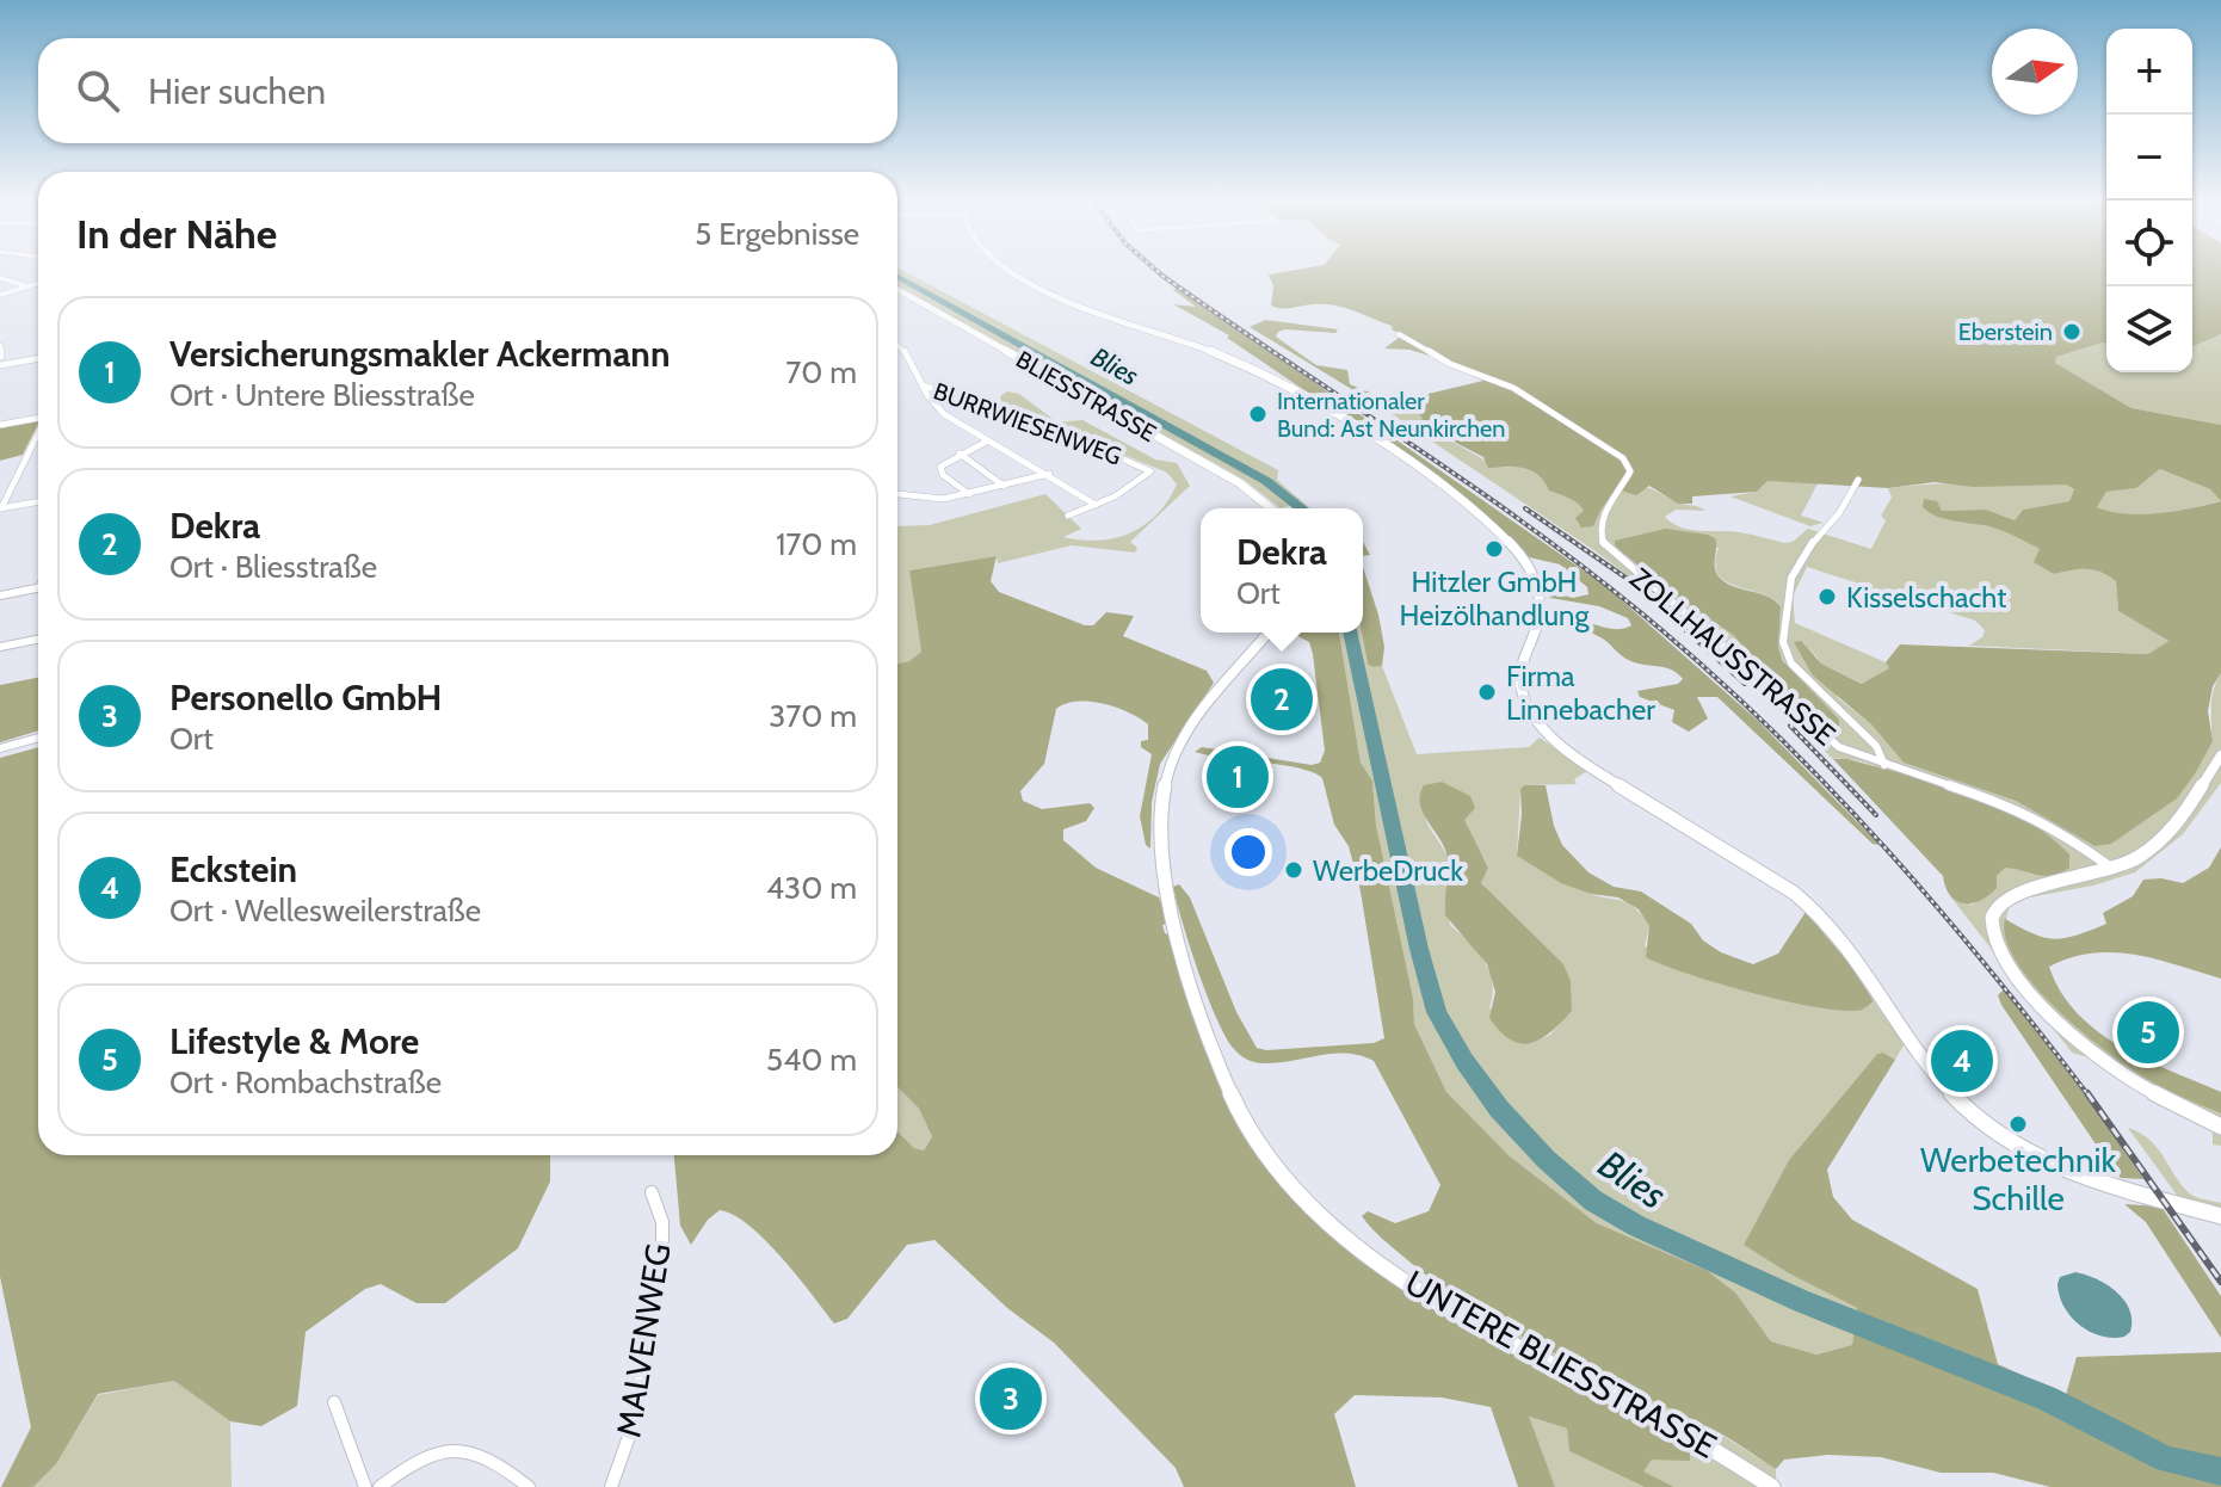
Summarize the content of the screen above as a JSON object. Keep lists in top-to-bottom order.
{
  "streets": {
    "main road": ["BLIESSTRASSE", "UNTERE BLIESSTRASSE"],
    "street": ["BURRWIESENWEG", "ZOLLHAUSSTRASSE", "MALVENWEG"]
  },
  "water": ["Blies"],
  "places": [
    "Eberstein",
    "Internationaler Bund: Ast Neunkirchen",
    "Hitzler GmbH Heizölhandlung",
    "Kisselschacht",
    "Firma Linnebacher",
    "WerbeDruck",
    "Werbetechnik Schille"
  ],
  "north": "right",
  "page": {
    "map_buttons": ["+", "−"],
    "search": "Hier suchen",
    "heading": ["In der Nähe", "5 Ergebnisse"],
    "list": [
      {
        "mark": "1",
        "name": "Versicherungsmakler Ackermann",
        "note": "Ort · Untere Bliesstraße",
        "value": "70 m"
      },
      {
        "mark": "2",
        "name": "Dekra",
        "note": "Ort · Bliesstraße",
        "value": "170 m"
      },
      {
        "mark": "3",
        "name": "Personello GmbH",
        "note": "Ort",
        "value": "370 m"
      },
      {
        "mark": "4",
        "name": "Eckstein",
        "note": "Ort · Wellesweilerstraße",
        "value": "430 m"
      },
      {
        "mark": "5",
        "name": "Lifestyle & More",
        "note": "Ort · Rombachstraße",
        "value": "540 m"
      }
    ],
    "popup": ["Dekra", "Ort"],
    "pins": [
      "2",
      "1",
      "5",
      "4",
      "3"
    ]
  }
}
